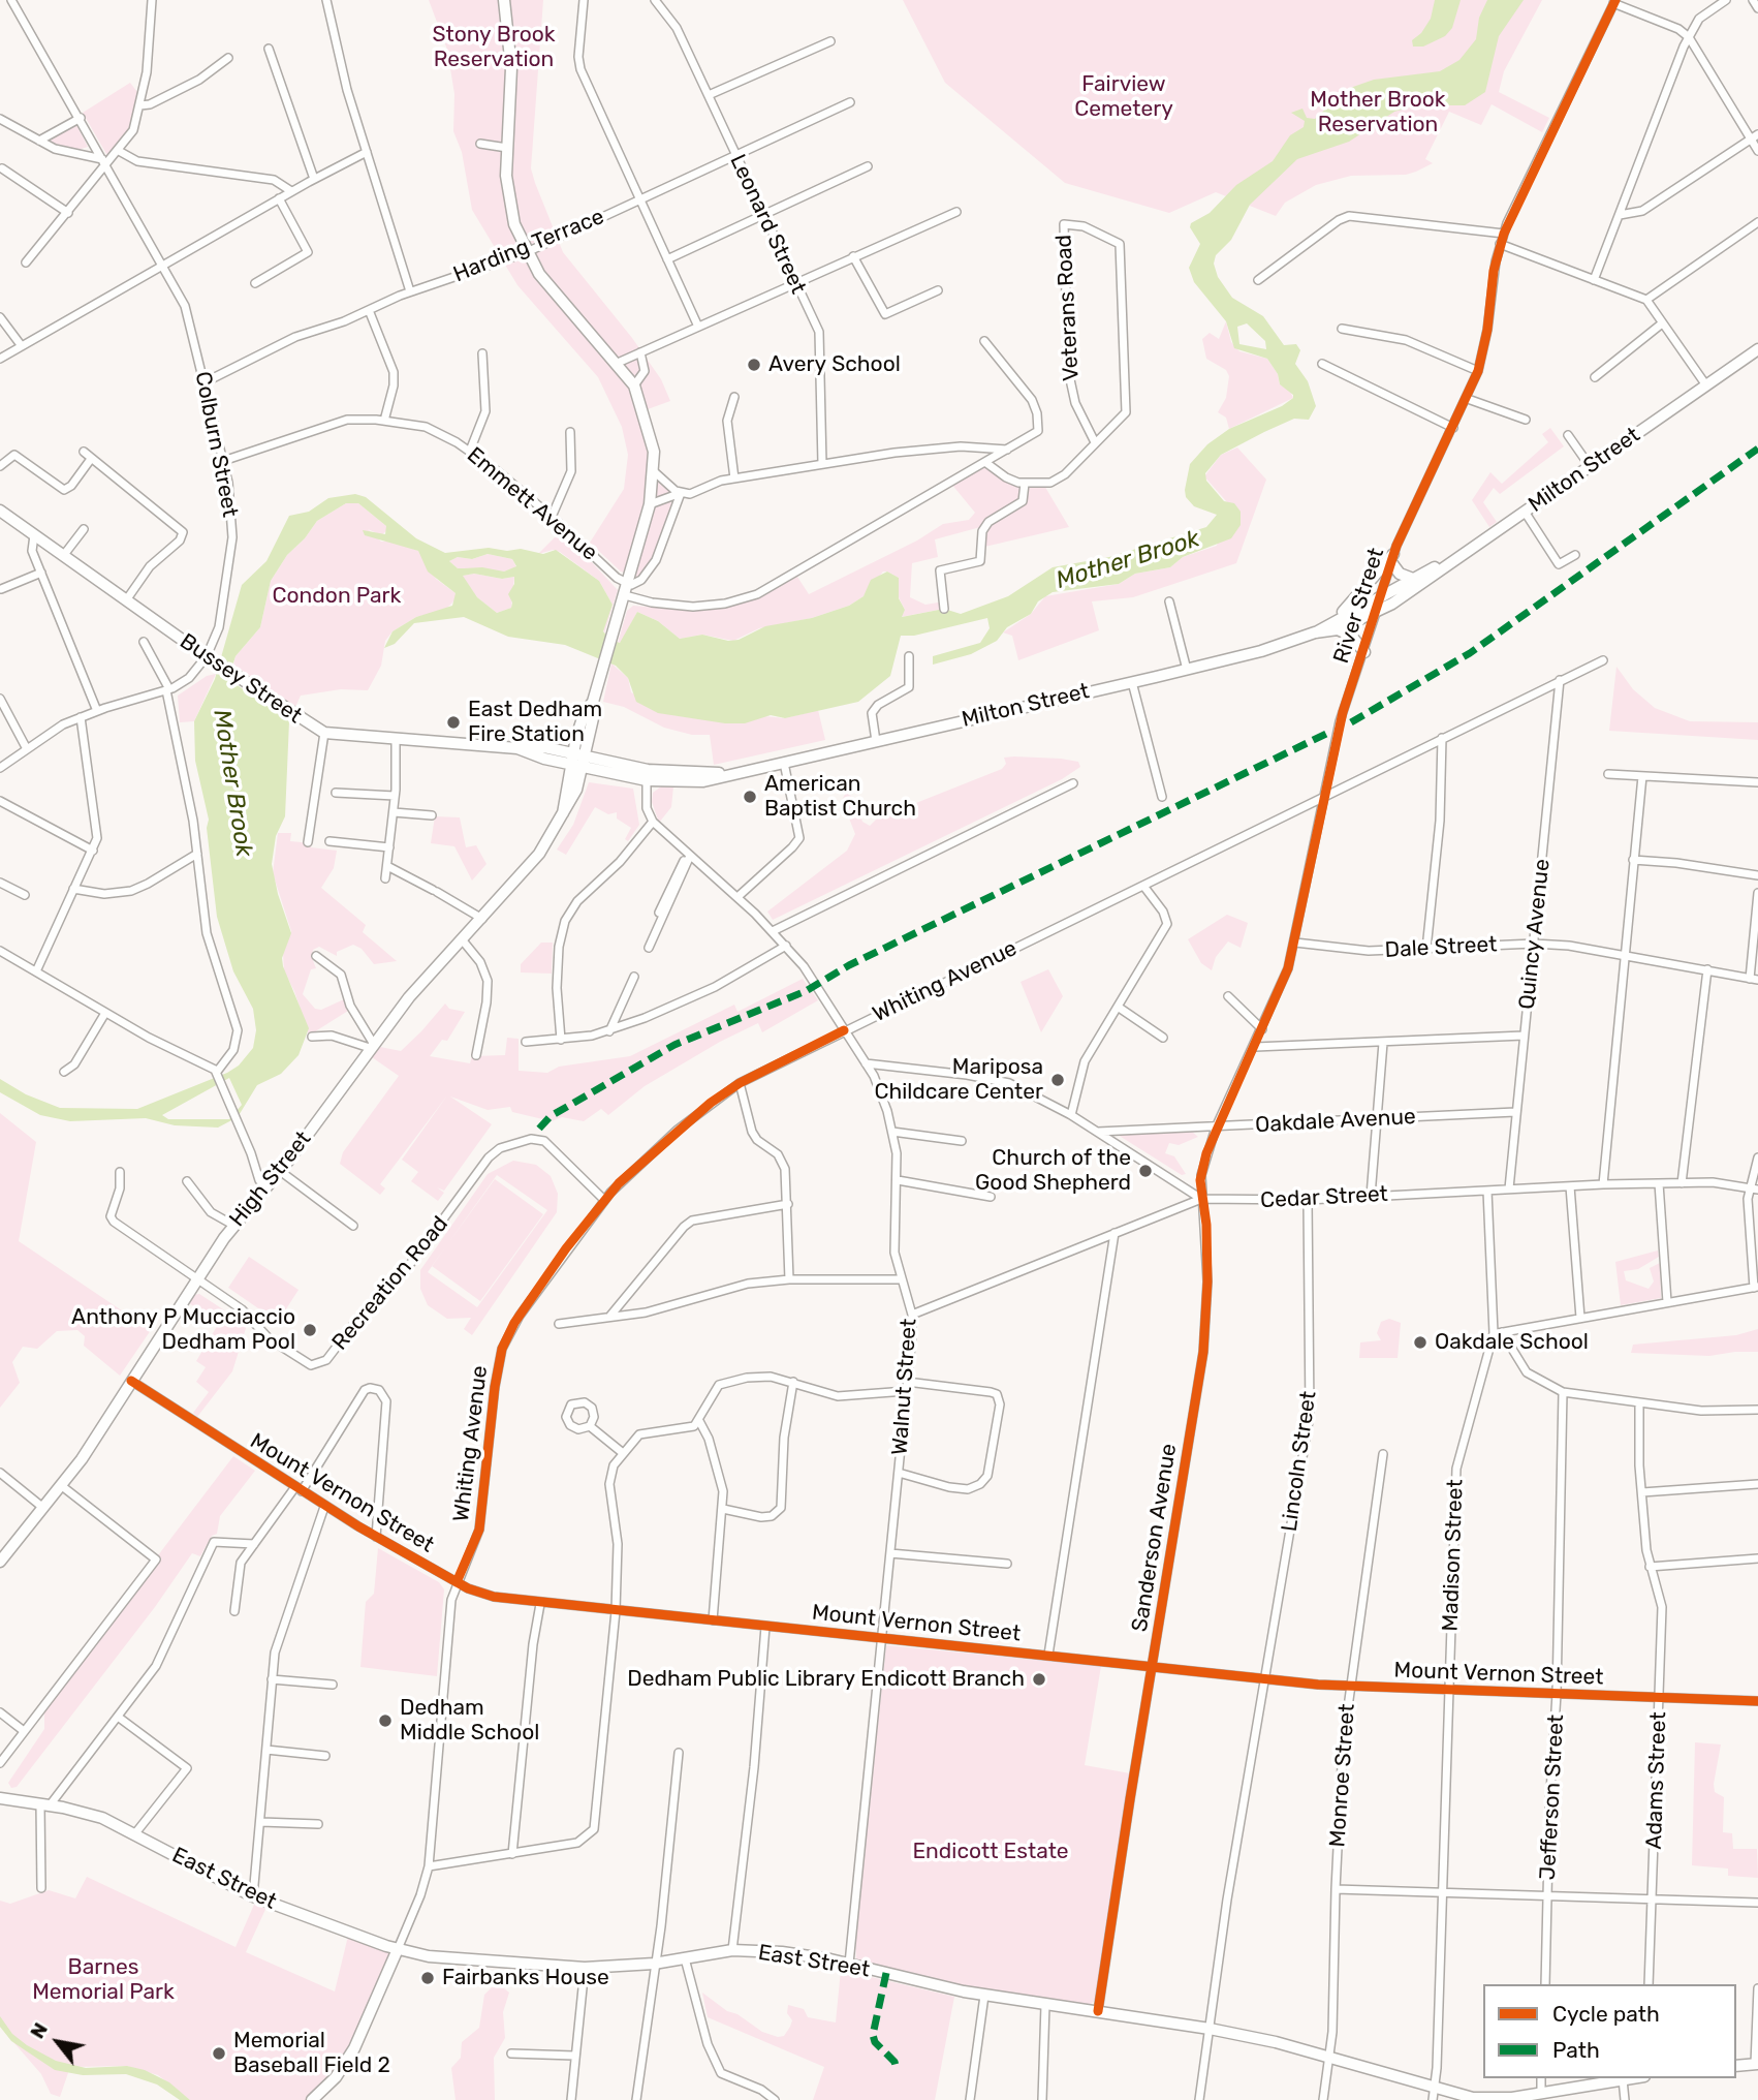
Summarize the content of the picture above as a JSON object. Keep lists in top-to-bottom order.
{
  "streets": {
    "main road": [
      "Milton Street",
      "Bussey Street",
      "High Street",
      "East Street"
    ],
    "street": [
      "Leonard Street",
      "Harding Terrace",
      "Veterans Road",
      "Colburn Street",
      "Emmett Avenue",
      "River Street",
      "Quincy Avenue",
      "Dale Street",
      "Whiting Avenue",
      "Oakdale Avenue",
      "Cedar Street",
      "Recreation Road",
      "Walnut Street",
      "Lincoln Street",
      "Mount Vernon Street",
      "Sanderson Avenue",
      "Madison Street",
      "Monroe Street",
      "Adams Street",
      "Jefferson Street"
    ]
  },
  "crossings": [
    ["Leonard Street", "Harding Terrace"],
    ["Harding Terrace", "Colburn Street"],
    ["Colburn Street", "Emmett Avenue"],
    ["Colburn Street", "Bussey Street"],
    ["Milton Street", "River Street"],
    ["Milton Street", "Bussey Street"],
    ["Milton Street", "High Street"],
    ["River Street", "Dale Street"],
    ["River Street", "Whiting Avenue"],
    ["River Street", "Oakdale Avenue"],
    ["River Street", "Cedar Street"],
    ["River Street", "Sanderson Avenue"],
    ["Bussey Street", "High Street"],
    ["Quincy Avenue", "Dale Street"],
    ["Quincy Avenue", "Whiting Avenue"],
    ["Quincy Avenue", "Oakdale Avenue"],
    ["Quincy Avenue", "Cedar Street"],
    ["Whiting Avenue", "Recreation Road"],
    ["Whiting Avenue", "Walnut Street"],
    ["Whiting Avenue", "Mount Vernon Street"],
    ["Whiting Avenue", "East Street"],
    ["High Street", "Recreation Road"],
    ["High Street", "Mount Vernon Street"],
    ["Cedar Street", "Walnut Street"],
    ["Cedar Street", "Lincoln Street"],
    ["Cedar Street", "Sanderson Avenue"],
    ["Cedar Street", "Madison Street"],
    ["Walnut Street", "Mount Vernon Street"],
    ["Walnut Street", "East Street"],
    ["Lincoln Street", "Mount Vernon Street"],
    ["Lincoln Street", "East Street"],
    ["Mount Vernon Street", "Sanderson Avenue"],
    ["Mount Vernon Street", "Madison Street"],
    ["Mount Vernon Street", "Monroe Street"],
    ["Mount Vernon Street", "Adams Street"],
    ["Mount Vernon Street", "Jefferson Street"],
    ["Sanderson Avenue", "East Street"],
    ["Madison Street", "East Street"],
    ["Monroe Street", "East Street"]
  ],
  "water": ["Mother Brook"],
  "parks": [
    "Stony Brook Reservation",
    "Fairview Cemetery",
    "Mother Brook Reservation",
    "Condon Park",
    "Endicott Estate",
    "Barnes Memorial Park"
  ],
  "places": [
    "Avery School",
    "East Dedham Fire Station",
    "American Baptist Church",
    "Mariposa Childcare Center",
    "Church of the Good Shepherd",
    "Anthony P Mucciaccio Dedham Pool",
    "Oakdale School",
    "Dedham Public Library Endicott Branch",
    "Dedham Middle School",
    "Fairbanks House",
    "Memorial Baseball Field 2"
  ],
  "legend": ["Cycle path", "Path"],
  "north": "top left"
}
